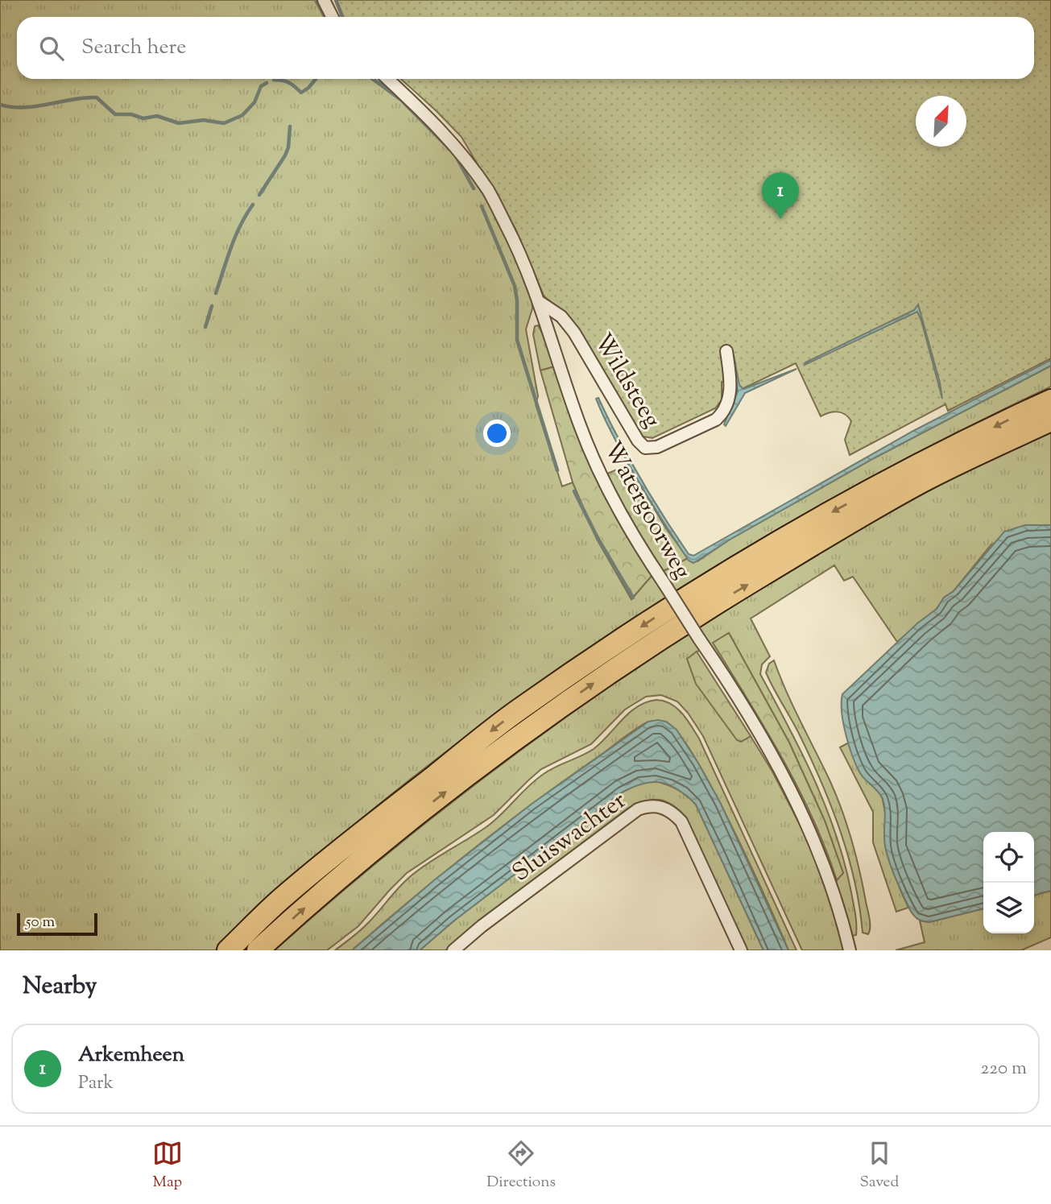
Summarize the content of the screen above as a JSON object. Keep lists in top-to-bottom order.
{
  "streets": {
    "street": ["Wildsteeg", "Watergoorweg", "Sluiswachter"]
  },
  "crossings": [
    ["Wildsteeg", "Watergoorweg"]
  ],
  "scale_bar": "50 m",
  "north": "top right",
  "page": {
    "search": "Search here",
    "pins": "1",
    "scale": "50 m",
    "heading": "Nearby",
    "list": [
      {
        "mark": "1",
        "name": "Arkemheen",
        "note": "Park",
        "value": "220 m"
      }
    ],
    "nav": ["Map", "Directions", "Saved"]
  }
}
